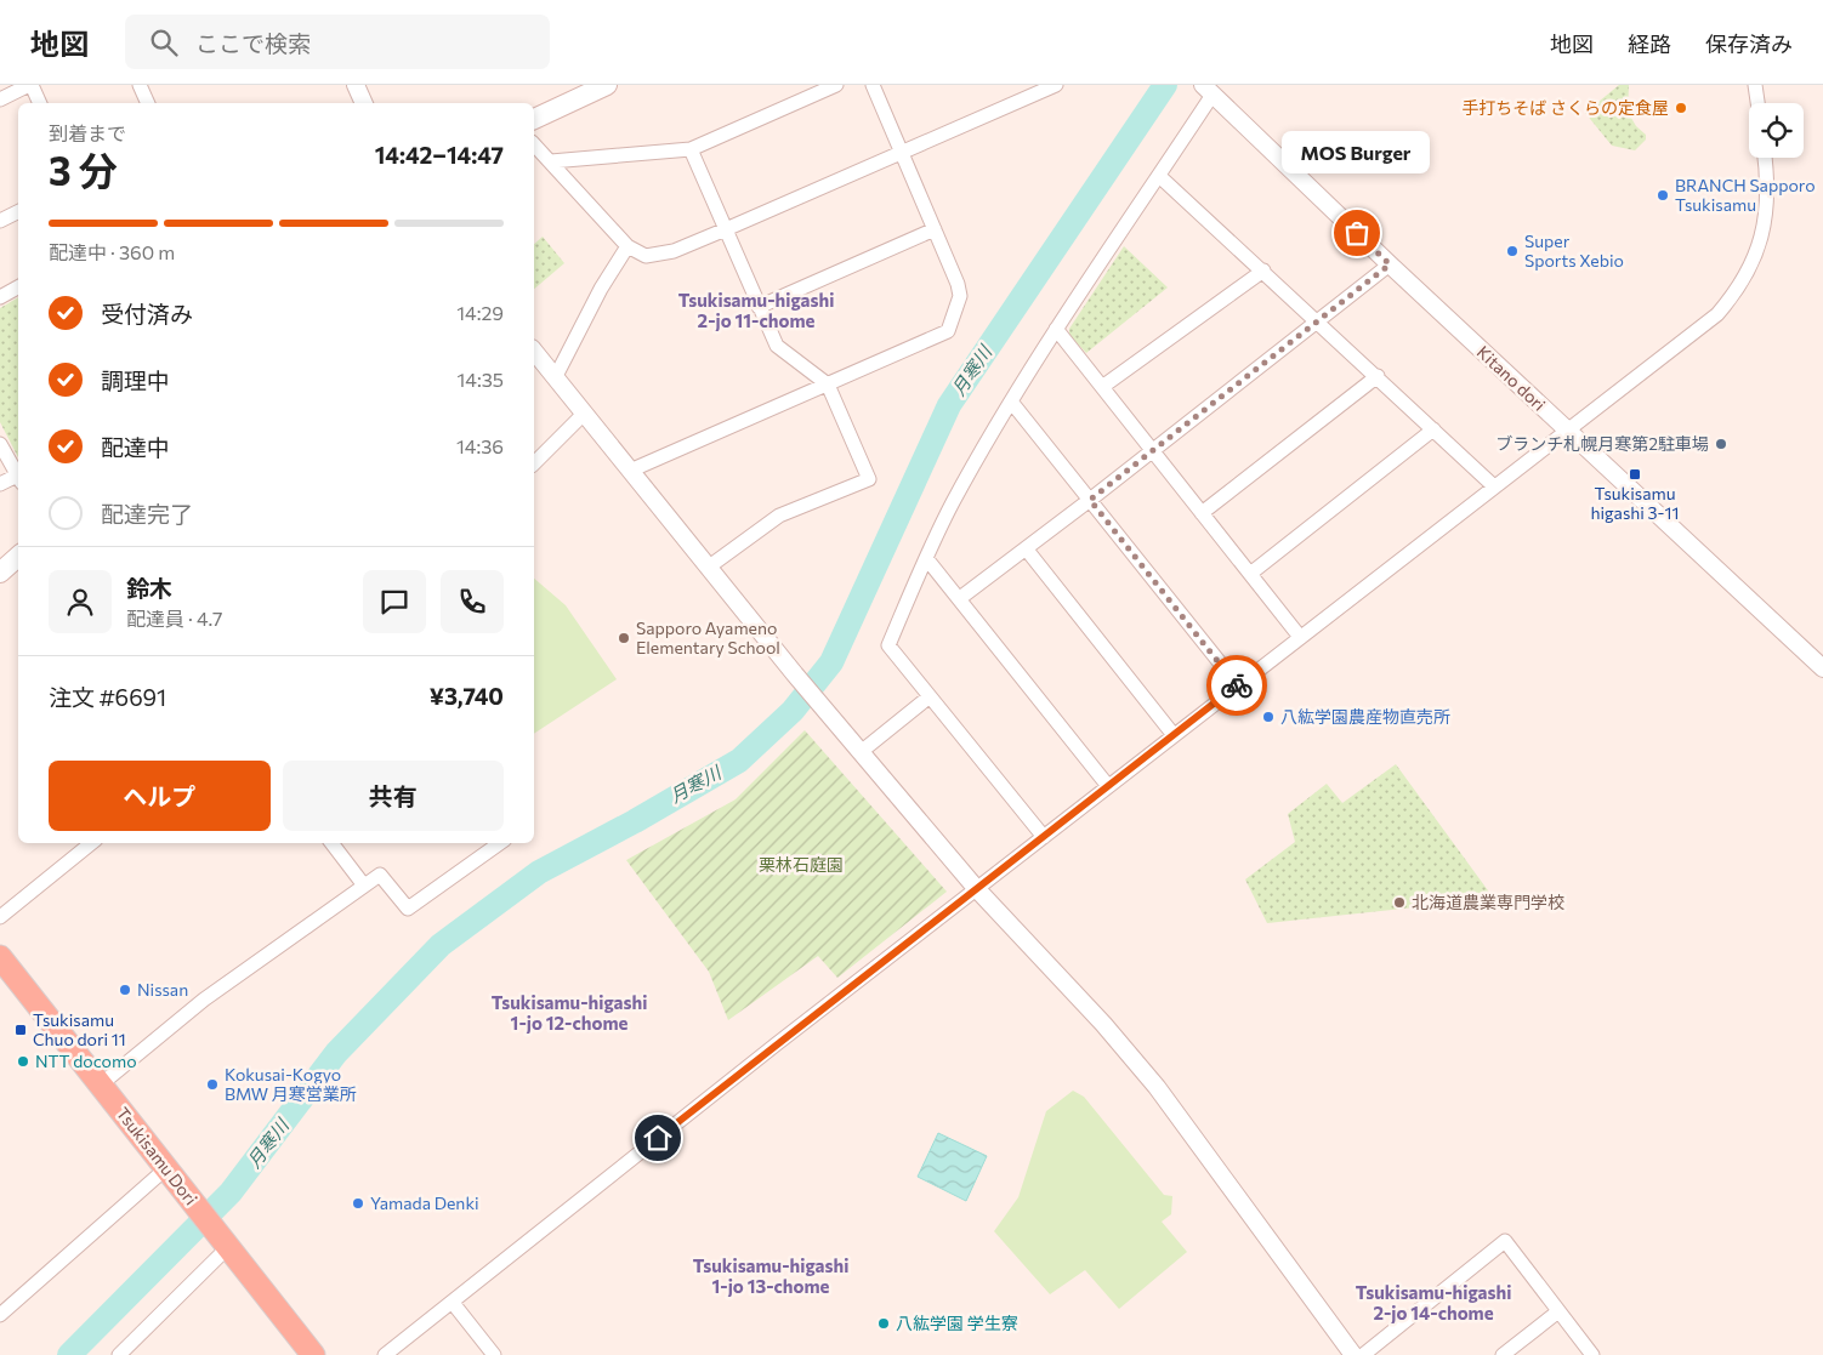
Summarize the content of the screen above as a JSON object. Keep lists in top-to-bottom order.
{
  "streets": {
    "highway": ["Tsukisamu Dori"],
    "street": ["Kitano dori"]
  },
  "districts": [
    "Tsukisamu-higashi 2-jo 11-chome",
    "Tsukisamu-higashi 1-jo 12-chome",
    "Tsukisamu-higashi 1-jo 13-chome",
    "Tsukisamu-higashi 2-jo 14-chome"
  ],
  "water": ["月寒川"],
  "parks": ["栗林石庭園"],
  "places": {
    "other": [
      "手打ちそば さくらの定食屋",
      "BRANCH Sapporo Tsukisamu",
      "MOS Burger",
      "Super Sports Xebio",
      "ブランチ札幌月寒第2駐車場",
      "Sapporo Ayameno Elementary School",
      "八紘学園農産物直売所",
      "北海道農業専門学校",
      "Nissan",
      "NTT docomo",
      "Kokusai-Kogyo BMW 月寒営業所",
      "Yamada Denki",
      "八紘学園 学生寮"
    ],
    "transit": ["Tsukisamu higashi 3-11", "Tsukisamu Chuo dori 11"]
  },
  "page": {
    "header": "地図",
    "search": "ここで検索",
    "nav": ["地図", "経路", "保存済み"],
    "heading": ["3 分", "到着まで", "14:42–14:47"],
    "panel": [
      "鈴木",
      "配達員 · 4.7",
      "注文 #6691",
      "¥3,740"
    ],
    "bubble": "MOS Burger",
    "bar": "配達中 · 360 m",
    "list": [
      ["受付済み", "14:29"],
      ["調理中", "14:35"],
      ["配達中", "14:36"],
      "配達完了"
    ],
    "buttons": ["ヘルプ", "共有"]
  }
}
